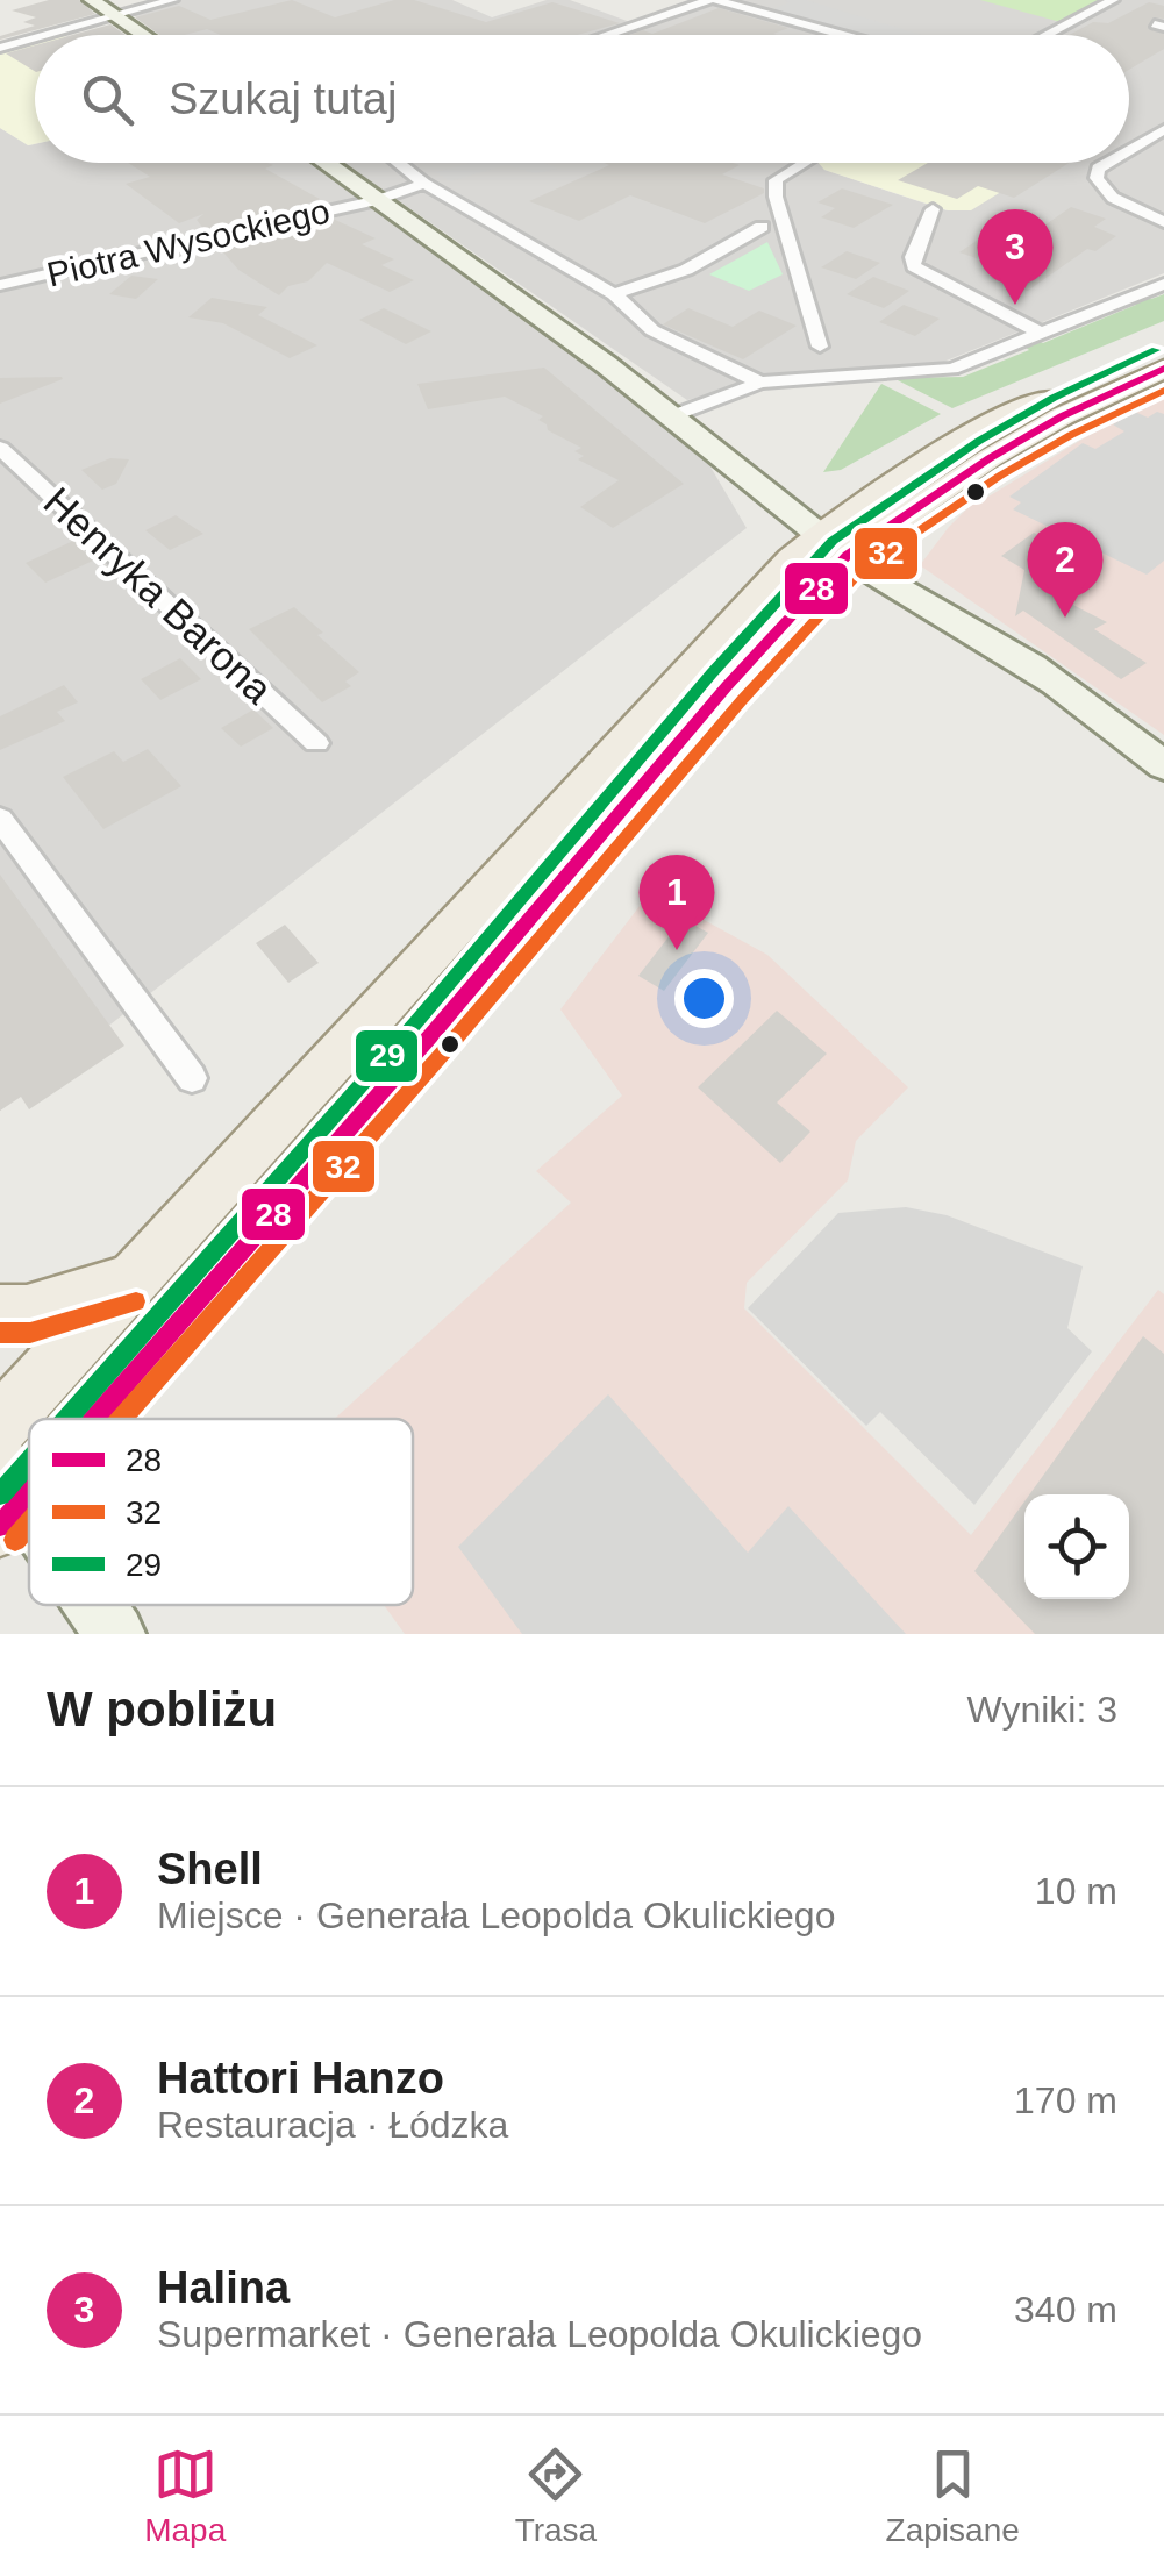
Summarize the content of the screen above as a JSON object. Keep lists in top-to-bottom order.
{
  "streets": {
    "street": ["Piotra Wysockiego", "Henryka Barona"]
  },
  "lines": ["transit line 29", "transit line 28", "transit line 32"],
  "legend": ["28", "32", "29"],
  "page": {
    "search": "Szukaj tutaj",
    "pins": ["3", "2", "1"],
    "heading": ["W pobliżu", "Wyniki: 3"],
    "list": [
      {
        "mark": "1",
        "name": "Shell",
        "note": "Miejsce · Generała Leopolda Okulickiego",
        "value": "10 m"
      },
      {
        "mark": "2",
        "name": "Hattori Hanzo",
        "note": "Restauracja · Łódzka",
        "value": "170 m"
      },
      {
        "mark": "3",
        "name": "Halina",
        "note": "Supermarket · Generała Leopolda Okulickiego",
        "value": "340 m"
      }
    ],
    "nav": ["Mapa", "Trasa", "Zapisane"]
  }
}
